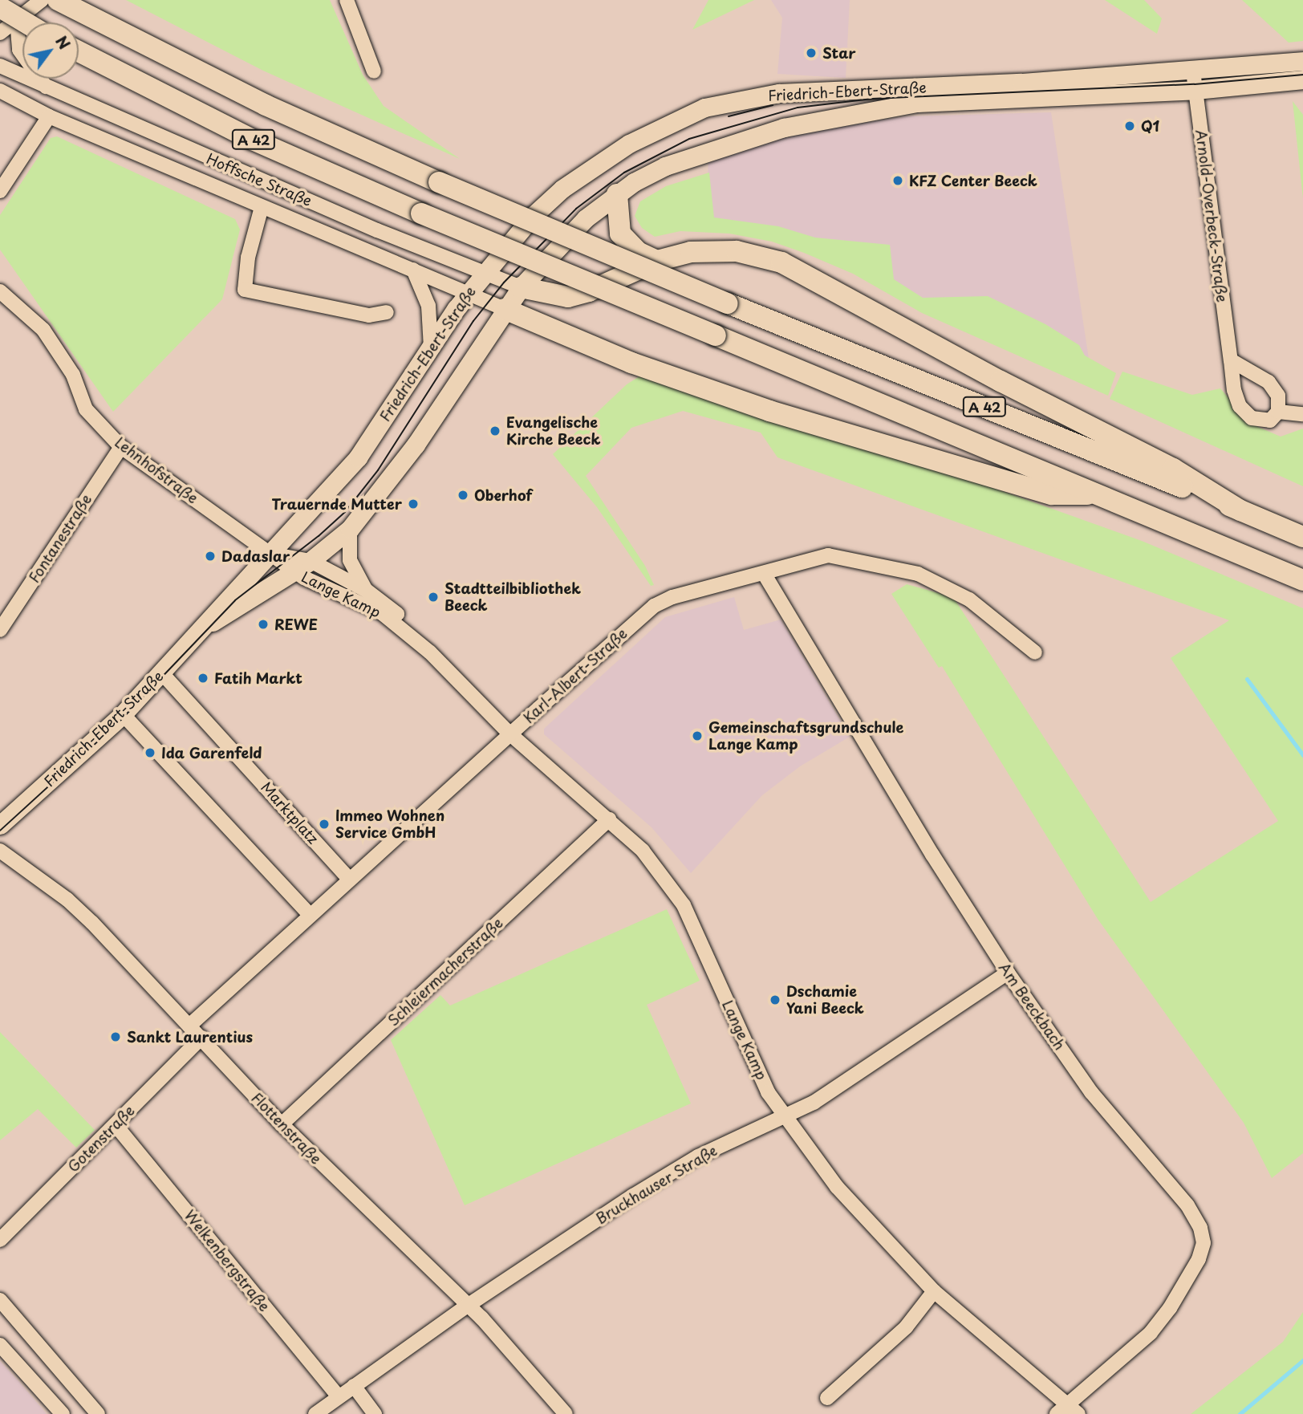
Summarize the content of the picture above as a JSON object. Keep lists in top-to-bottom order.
{
  "streets": {
    "highway": ["A 42"],
    "main road": ["Friedrich-Ebert-Straße"],
    "street": [
      "Hoffsche Straße",
      "Arnold-Overbeck-Straße",
      "Lehnhofstraße",
      "Fontanestraße",
      "Lange Kamp",
      "Karl-Albert-Straße",
      "Marktplatz",
      "Schleiermacherstraße",
      "Am Beeckbach",
      "Flottenstraße",
      "Gotenstraße",
      "Bruckhauser Straße",
      "Welkenbergstraße"
    ]
  },
  "crossings": [
    ["Friedrich-Ebert-Straße", "Hoffsche Straße"],
    ["Friedrich-Ebert-Straße", "Arnold-Overbeck-Straße"],
    ["Friedrich-Ebert-Straße", "Lehnhofstraße"],
    ["Friedrich-Ebert-Straße", "Lange Kamp"],
    ["Friedrich-Ebert-Straße", "Marktplatz"],
    ["Lehnhofstraße", "Fontanestraße"],
    ["Lehnhofstraße", "Lange Kamp"],
    ["Lange Kamp", "Karl-Albert-Straße"],
    ["Lange Kamp", "Schleiermacherstraße"],
    ["Lange Kamp", "Am Beeckbach"],
    ["Lange Kamp", "Bruckhauser Straße"],
    ["Karl-Albert-Straße", "Marktplatz"],
    ["Karl-Albert-Straße", "Am Beeckbach"],
    ["Karl-Albert-Straße", "Flottenstraße"],
    ["Schleiermacherstraße", "Flottenstraße"],
    ["Am Beeckbach", "Bruckhauser Straße"],
    ["Flottenstraße", "Gotenstraße"],
    ["Flottenstraße", "Bruckhauser Straße"],
    ["Gotenstraße", "Welkenbergstraße"],
    ["Bruckhauser Straße", "Welkenbergstraße"]
  ],
  "places": [
    "Star",
    "Q1",
    "KFZ Center Beeck",
    "Evangelische Kirche Beeck",
    "Oberhof",
    "Trauernde Mutter",
    "Dadaslar",
    "Stadtteilbibliothek Beeck",
    "REWE",
    "Fatih Markt",
    "Gemeinschaftsgrundschule Lange Kamp",
    "Ida Garenfeld",
    "Immeo Wohnen Service GmbH",
    "Dschamie Yani Beeck",
    "Sankt Laurentius"
  ],
  "north": "top right"
}
